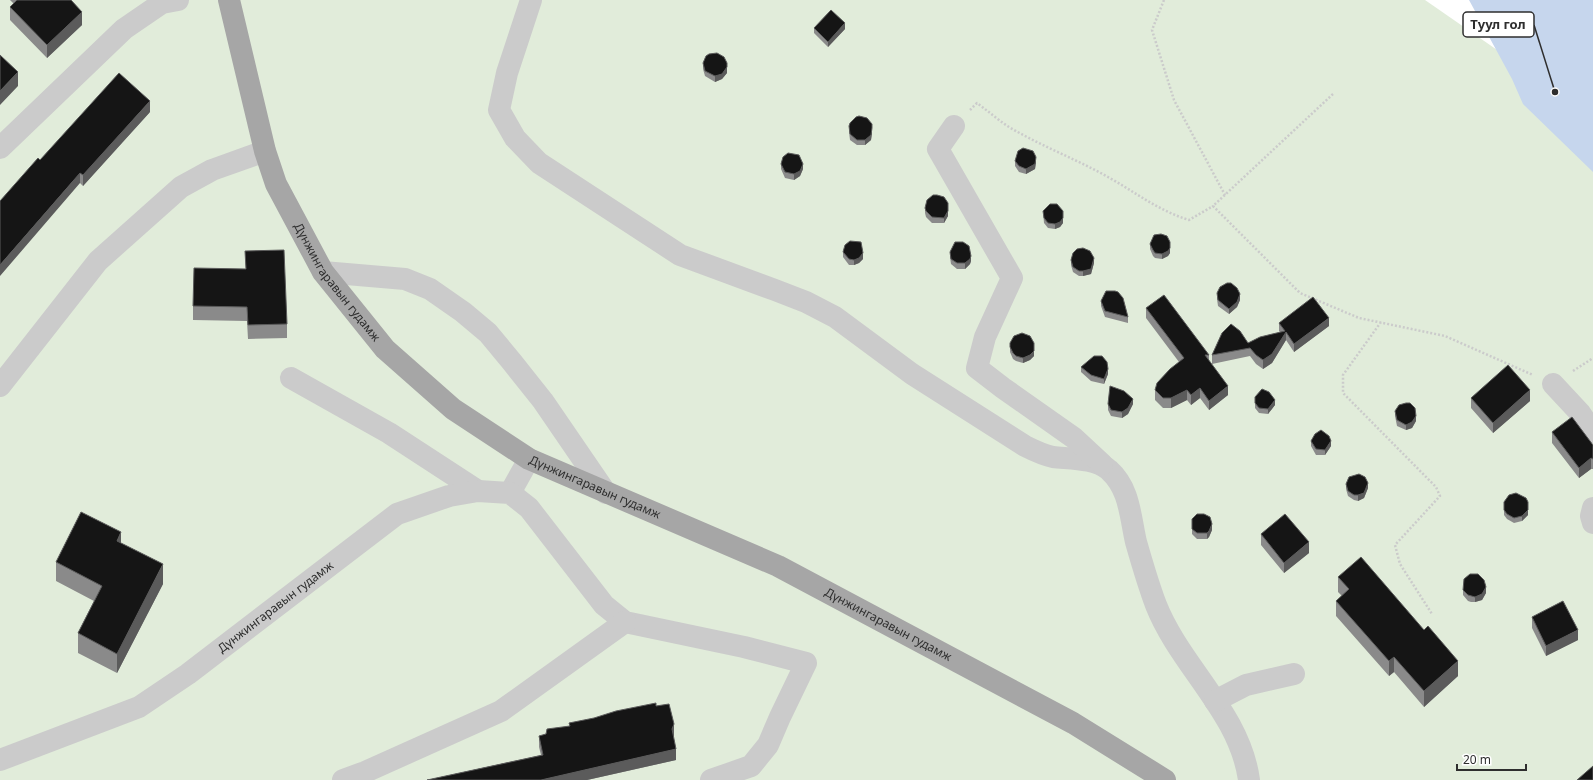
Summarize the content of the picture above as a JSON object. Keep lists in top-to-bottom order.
{
  "streets": {
    "main road": ["Дүнжингаравын гудамж"]
  },
  "places": ["Туул гол"],
  "scale_bar": "20 m"
}
